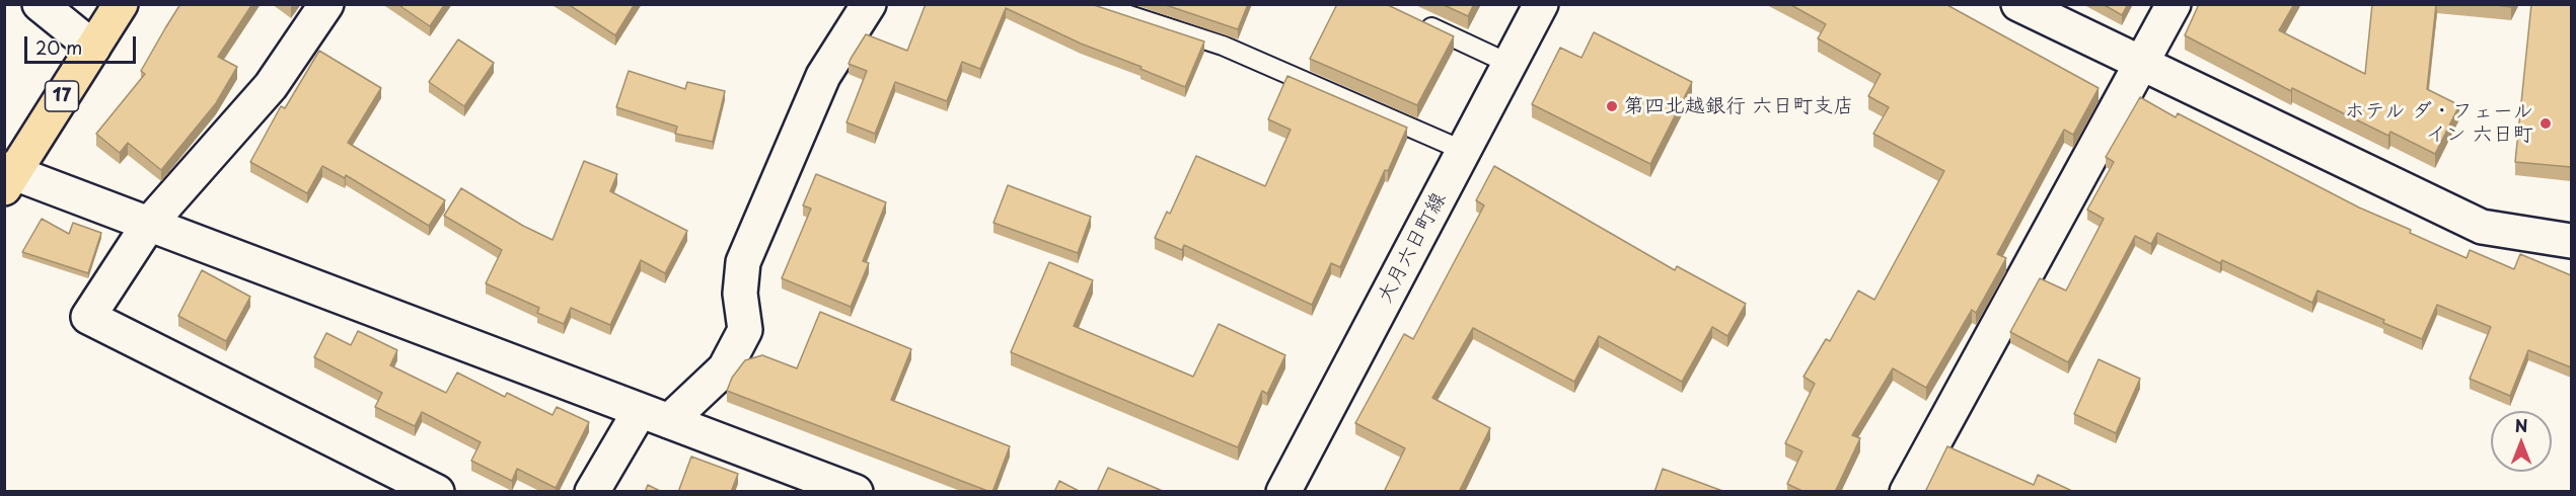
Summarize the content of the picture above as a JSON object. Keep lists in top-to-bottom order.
{
  "streets": {
    "highway": ["17"],
    "street": ["大月六日町線"]
  },
  "places": ["第四北越銀行 六日町支店", "ホテル ダ・フェール イン 六日町"],
  "scale_bar": "20 m",
  "north": "top"
}
